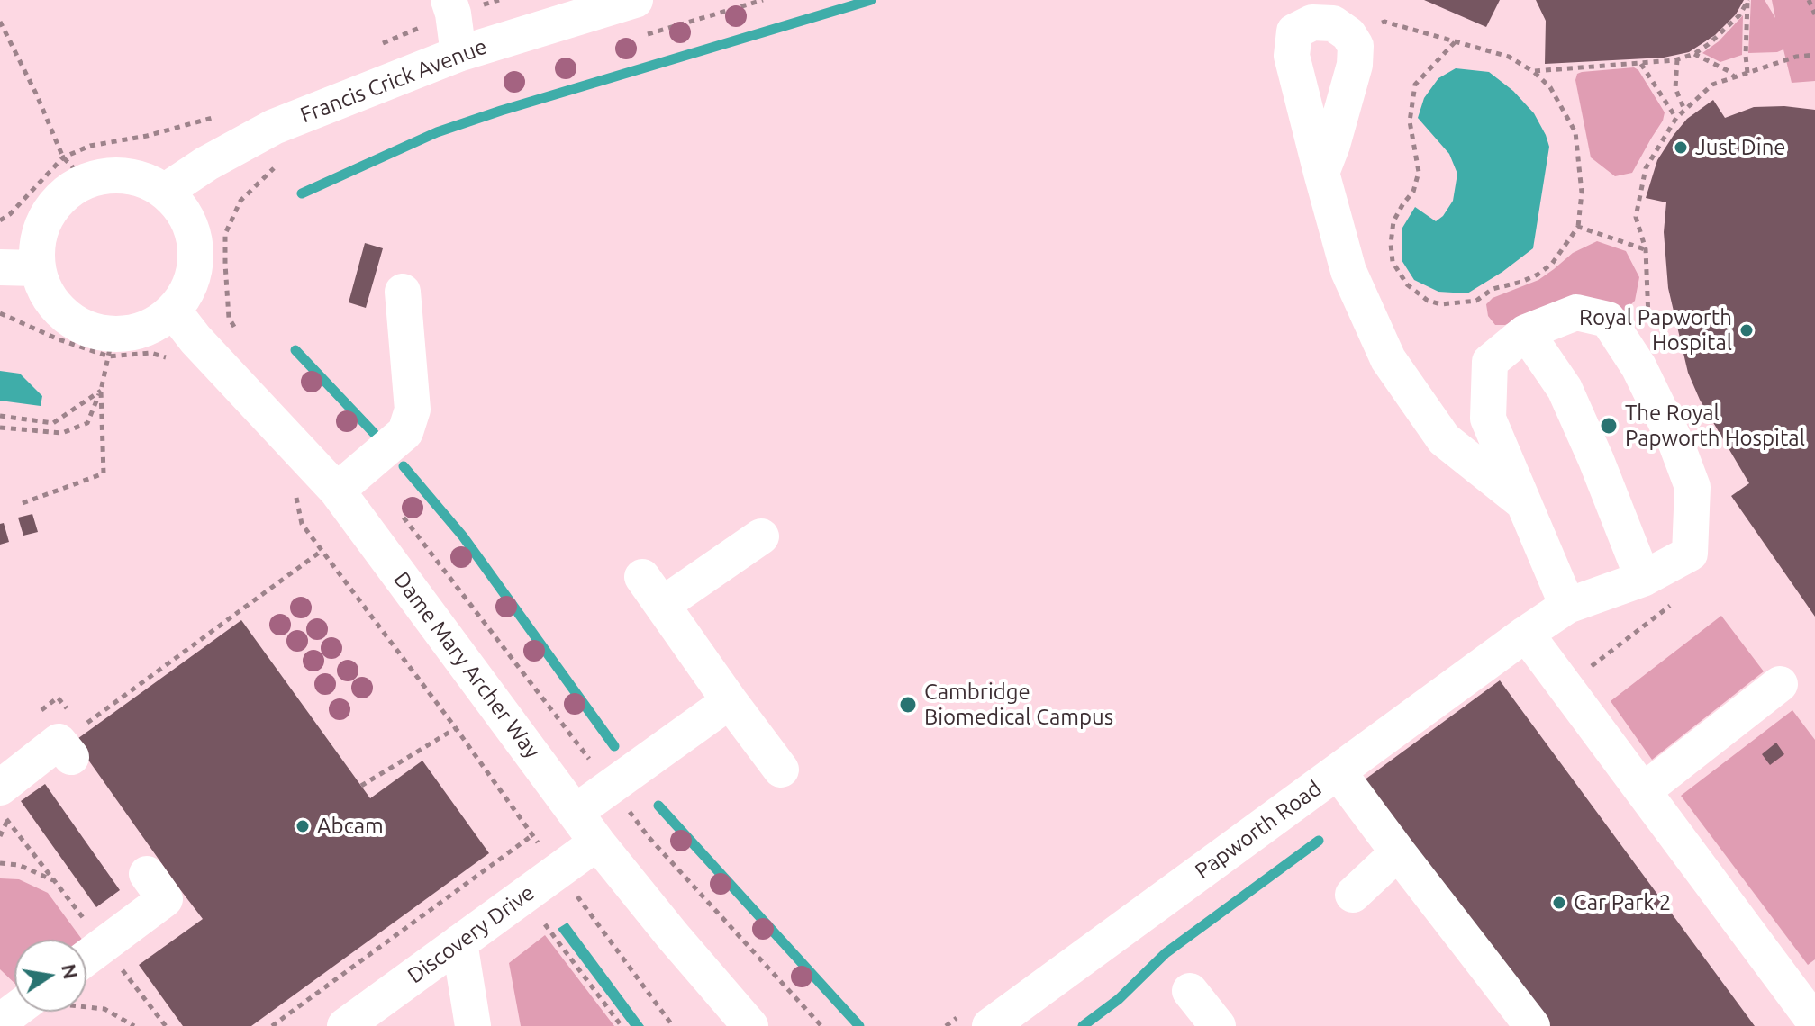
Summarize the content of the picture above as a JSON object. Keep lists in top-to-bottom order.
{
  "streets": {
    "street": [
      "Francis Crick Avenue",
      "Dame Mary Archer Way",
      "Papworth Road",
      "Discovery Drive"
    ]
  },
  "crossings": [
    ["Francis Crick Avenue", "Dame Mary Archer Way"],
    ["Dame Mary Archer Way", "Discovery Drive"]
  ],
  "places": [
    "Just Dine",
    "Royal Papworth Hospital",
    "The Royal Papworth Hospital",
    "Cambridge Biomedical Campus",
    "Abcam",
    "Car Park 2"
  ],
  "north": "right"
}
